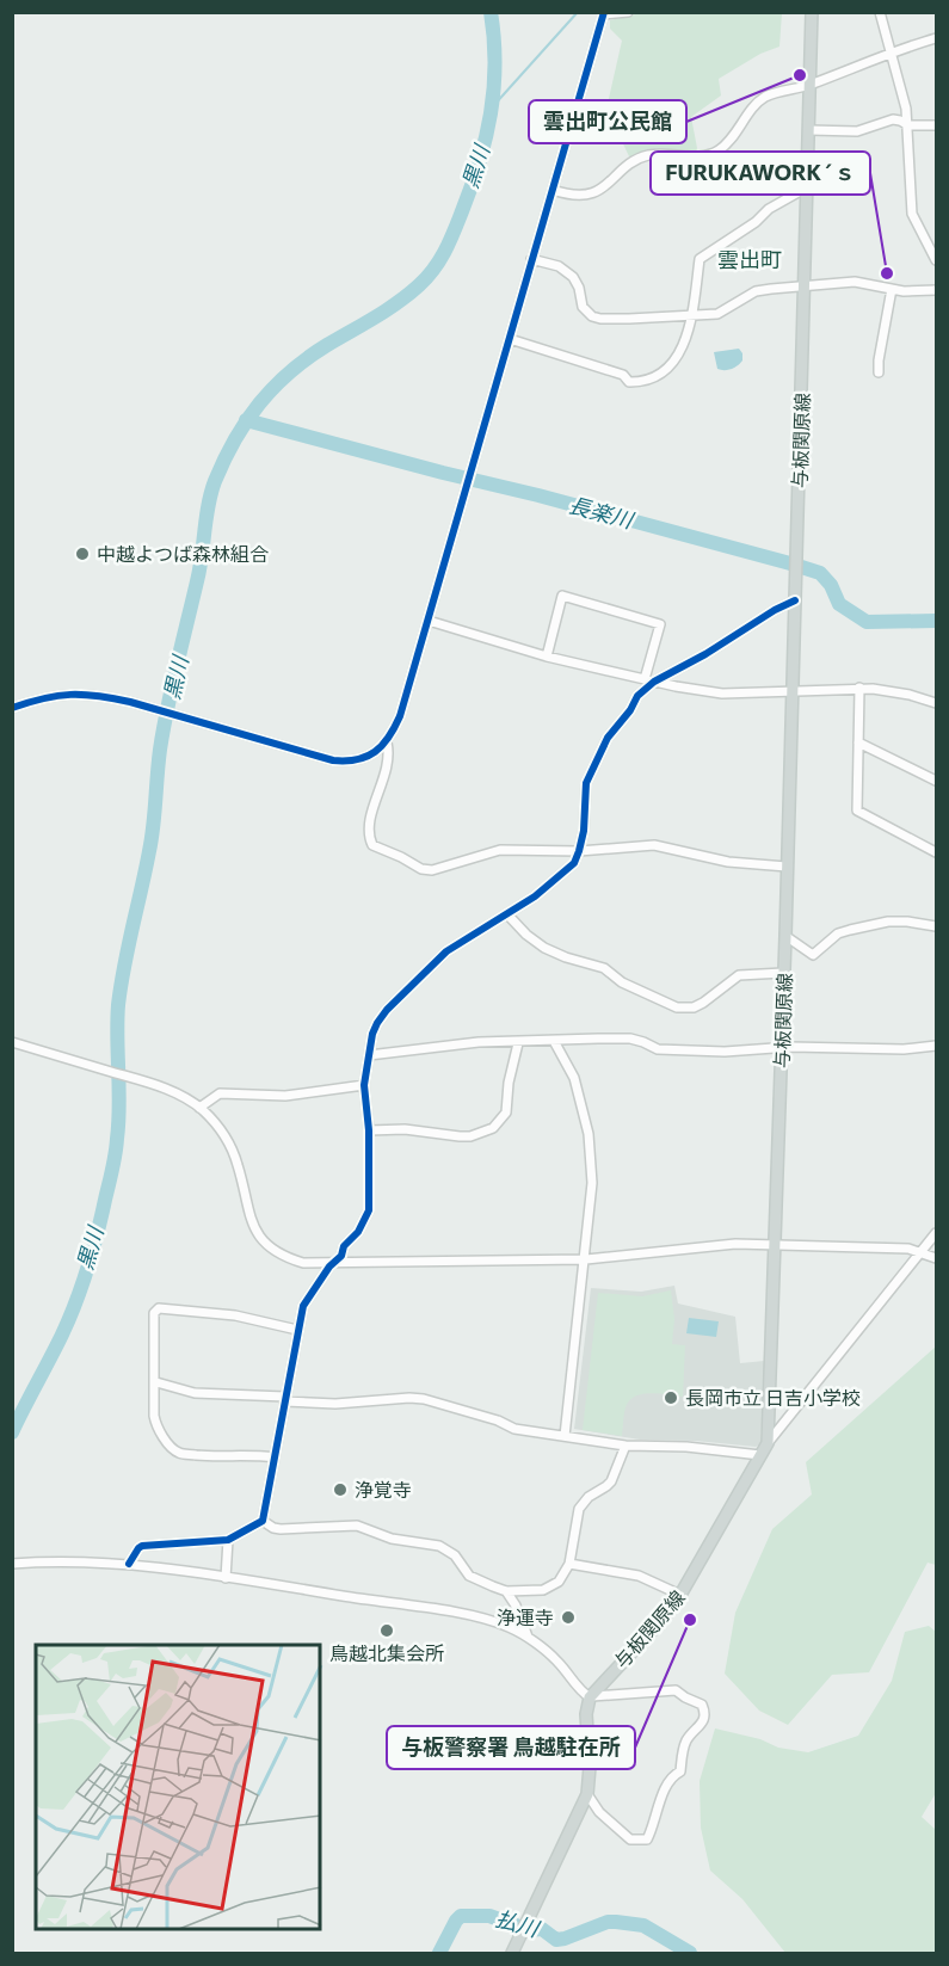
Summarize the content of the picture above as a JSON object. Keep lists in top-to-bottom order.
{
  "streets": {
    "main road": ["与板関原線"]
  },
  "districts": ["雲出町"],
  "water": ["黒川", "長楽川", "払川"],
  "places": [
    "雲出町公民館",
    "FURUKAWORK´ｓ",
    "中越よつば森林組合",
    "長岡市立 日吉小学校",
    "浄覚寺",
    "浄運寺",
    "与板警察署 鳥越駐在所",
    "鳥越北集会所"
  ]
}
